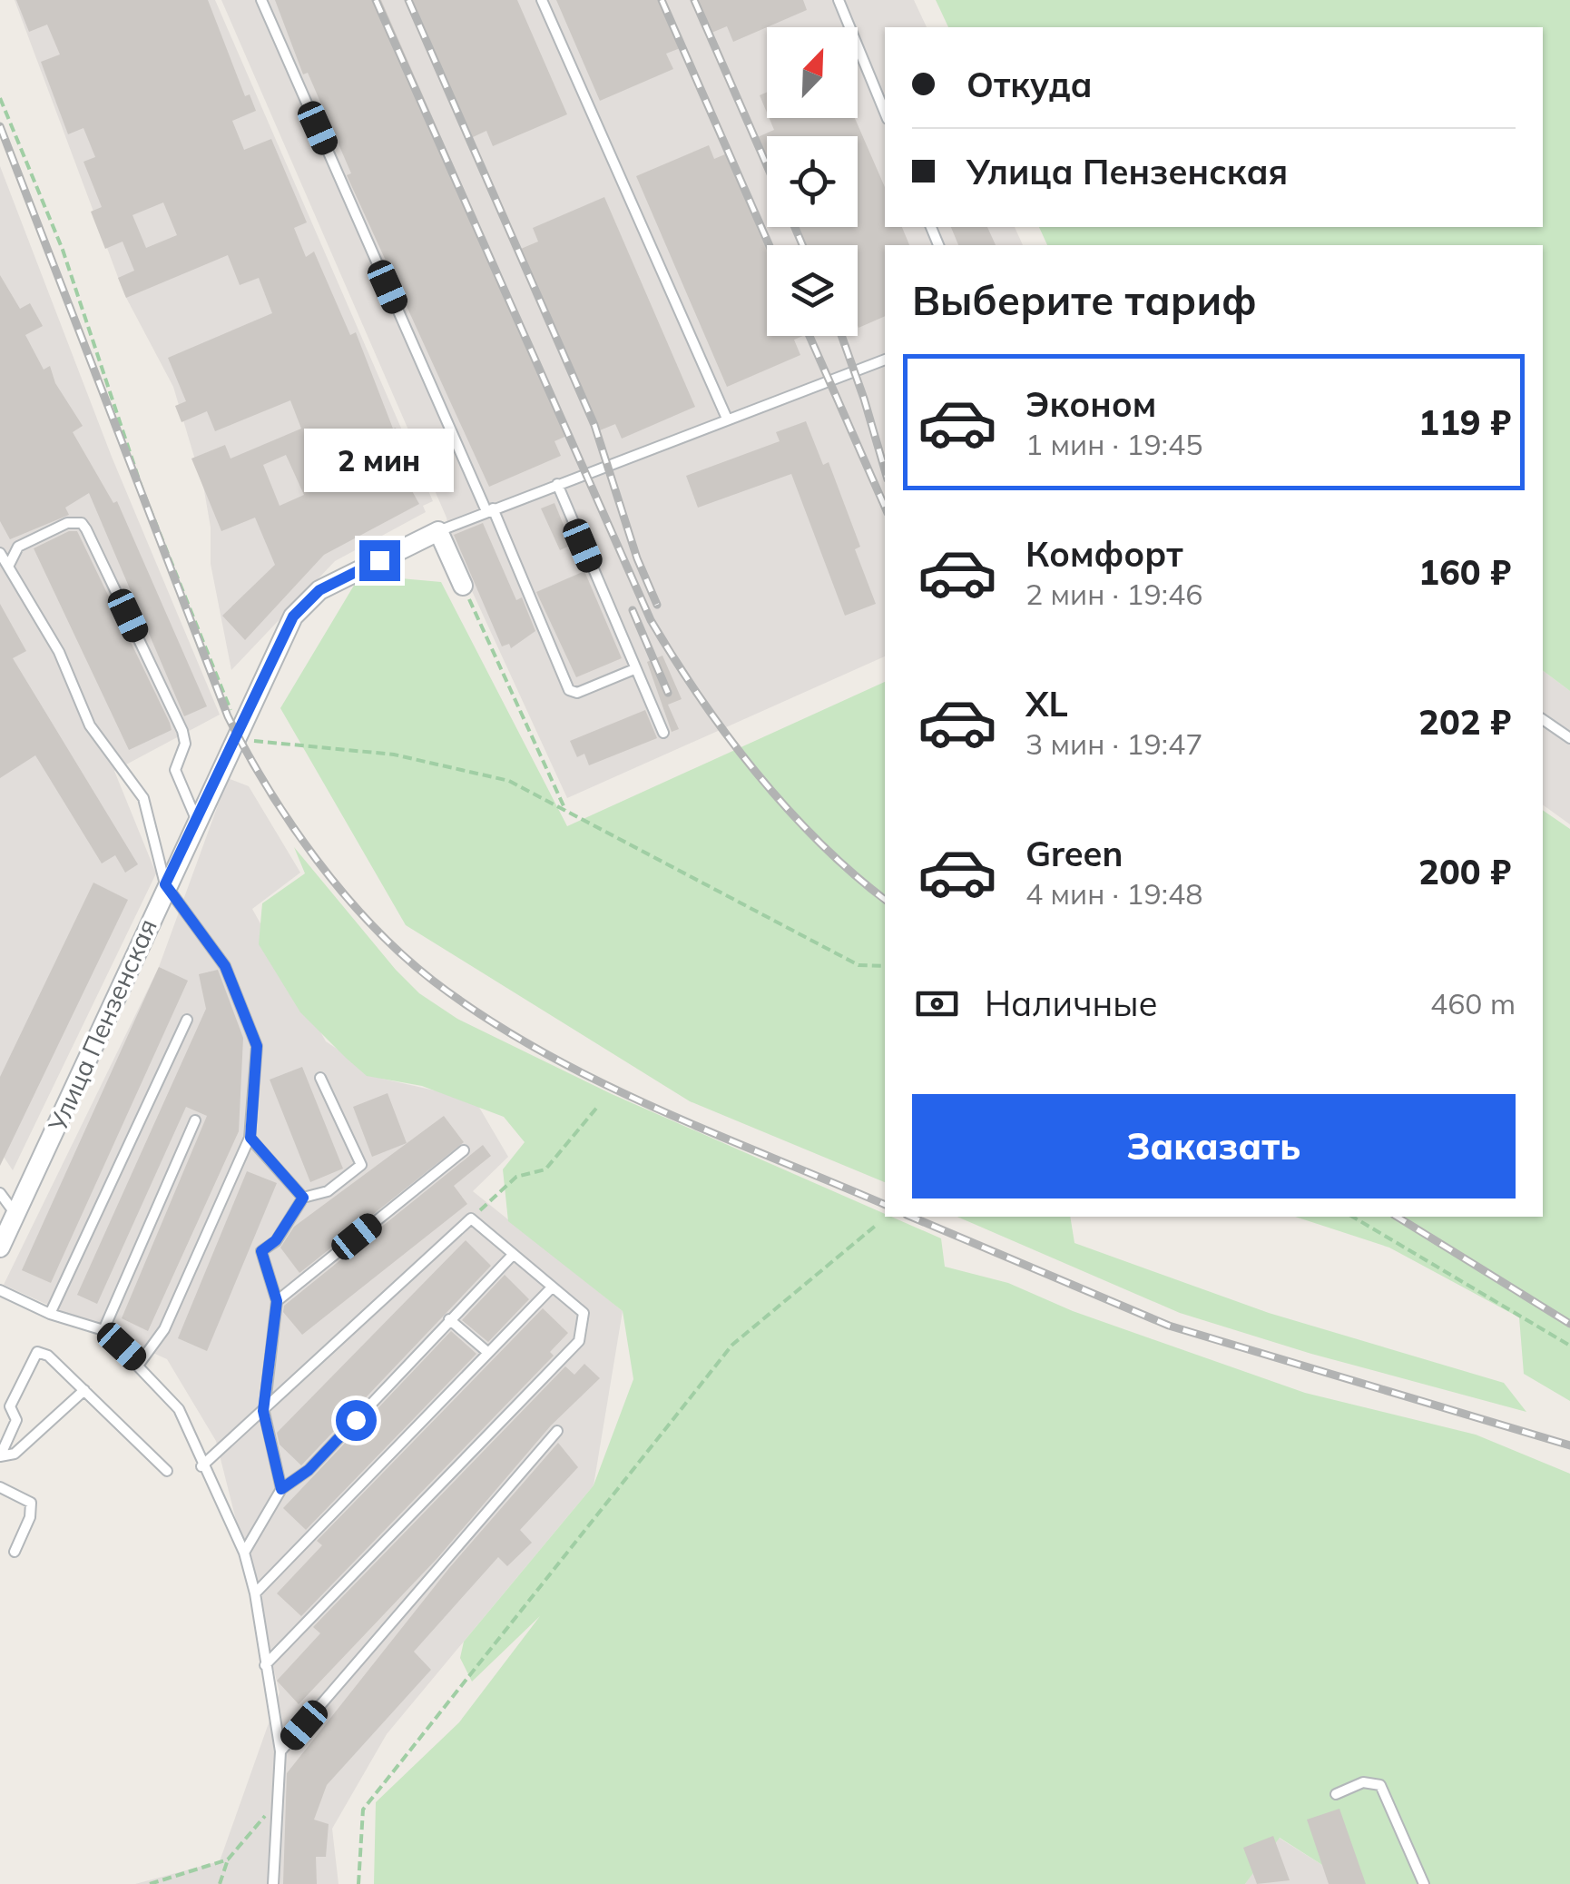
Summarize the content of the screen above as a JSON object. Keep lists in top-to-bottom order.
{
  "streets": {
    "street": ["Улица Пензенская"]
  },
  "north": "top right",
  "page": {
    "banner": ["Откуда", "Улица Пензенская"],
    "heading": "Выберите тариф",
    "list": [
      {
        "name": "Эконом",
        "note": "1 мин · 19:45",
        "value": "119 ₽"
      },
      {
        "name": "Комфорт",
        "note": "2 мин · 19:46",
        "value": "160 ₽"
      },
      {
        "name": "XL",
        "note": "3 мин · 19:47",
        "value": "202 ₽"
      },
      {
        "name": "Green",
        "note": "4 мин · 19:48",
        "value": "200 ₽"
      }
    ],
    "bubble": "2 мин",
    "pay": ["Наличные", "460 m"],
    "buttons": "Заказать"
  }
}
